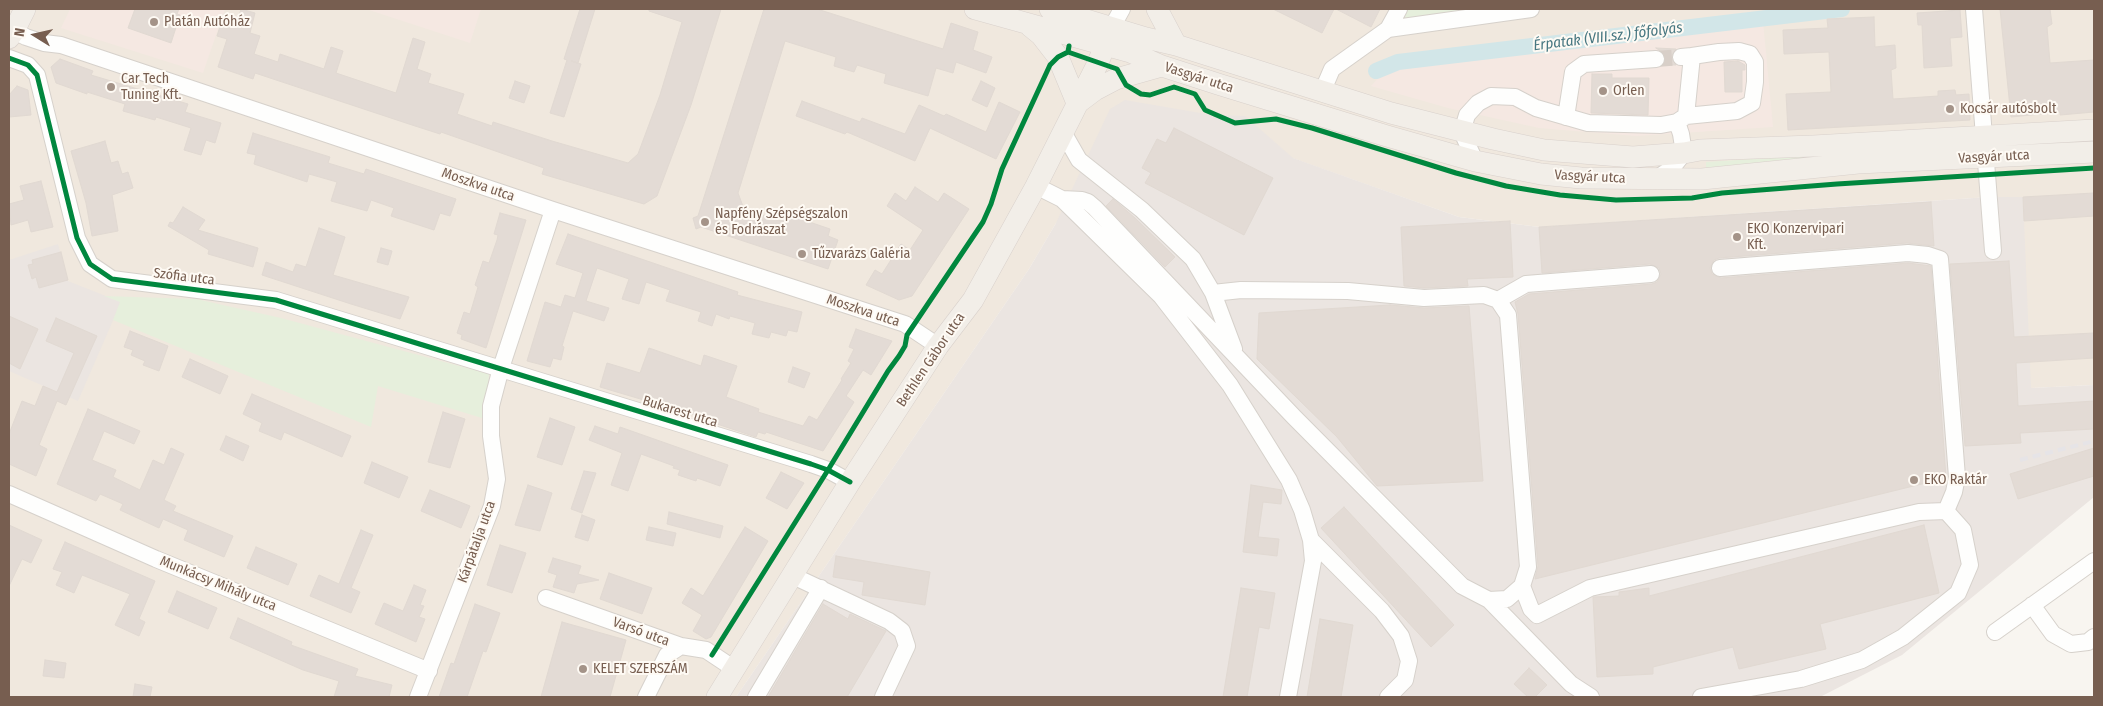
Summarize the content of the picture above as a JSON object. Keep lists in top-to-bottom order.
{
  "streets": {
    "main road": ["Vasgyár utca", "Bethlen Gábor utca"],
    "street": [
      "Moszkva utca",
      "Szófia utca",
      "Bukarest utca",
      "Kárpátalja utca",
      "Munkácsy Mihály utca",
      "Varsó utca"
    ]
  },
  "crossings": [
    ["Vasgyár utca", "Bethlen Gábor utca"],
    ["Moszkva utca", "Bethlen Gábor utca"],
    ["Moszkva utca", "Kárpátalja utca"],
    ["Szófia utca", "Bukarest utca"],
    ["Szófia utca", "Kárpátalja utca"],
    ["Bethlen Gábor utca", "Bukarest utca"],
    ["Bethlen Gábor utca", "Varsó utca"],
    ["Bukarest utca", "Kárpátalja utca"],
    ["Kárpátalja utca", "Munkácsy Mihály utca"]
  ],
  "water": ["Érpatak (VIII.sz.) főfolyás"],
  "places": [
    "Platán Autóház",
    "Car Tech Tuning Kft.",
    "Orlen",
    "Kocsár autósbolt",
    "Napfény Szépségszalon és Fodrászat",
    "EKO Konzervipari Kft.",
    "Tűzvarázs Galéria",
    "EKO Raktár",
    "KELET SZERSZÁM"
  ],
  "north": "left"
}
